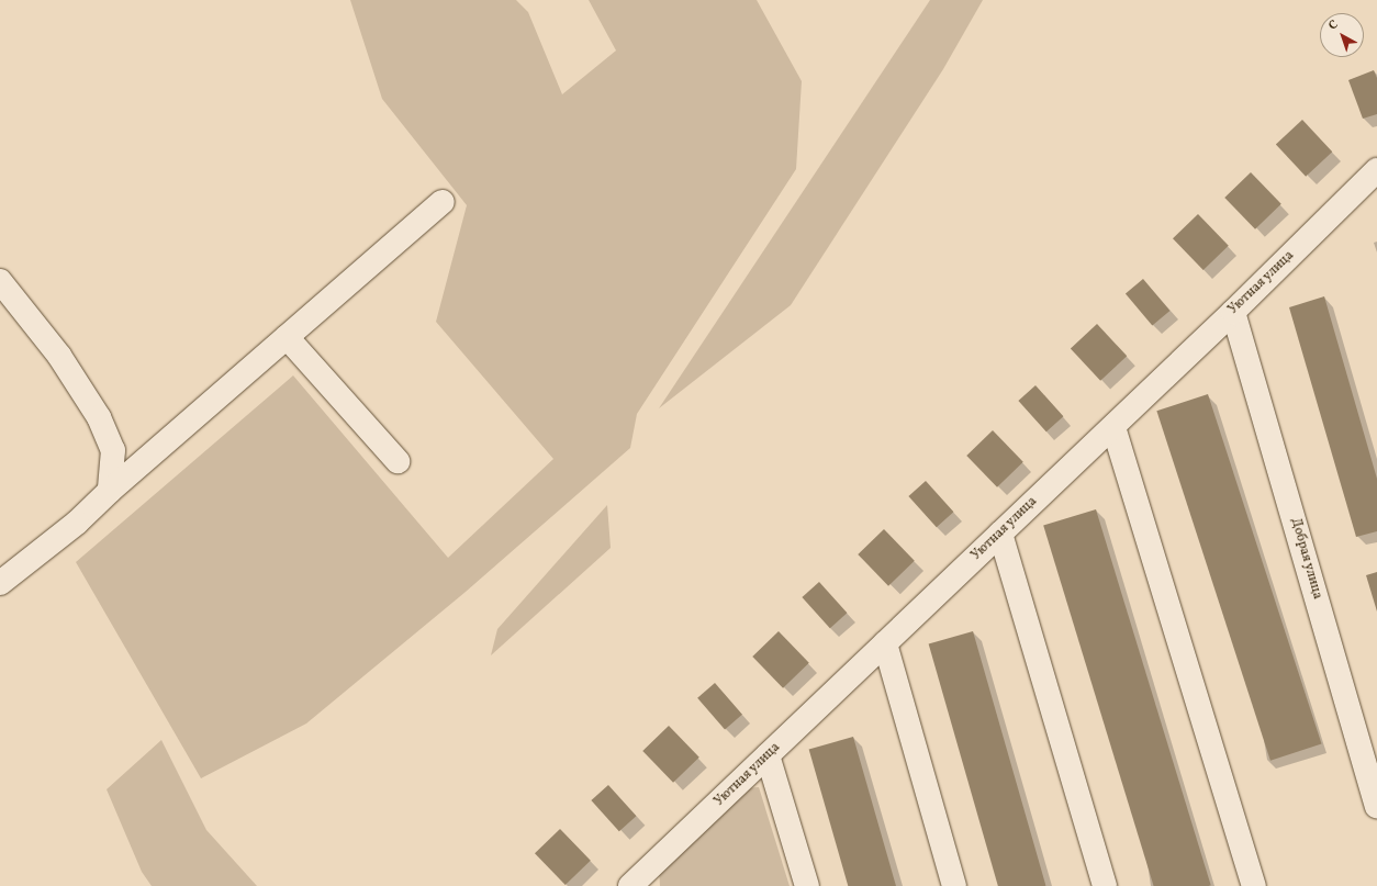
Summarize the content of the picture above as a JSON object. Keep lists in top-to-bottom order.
{
  "streets": {
    "street": ["Уютная улица", "Добрая улица"]
  },
  "crossings": [
    ["Уютная улица", "Добрая улица"]
  ],
  "north": "top left"
}
